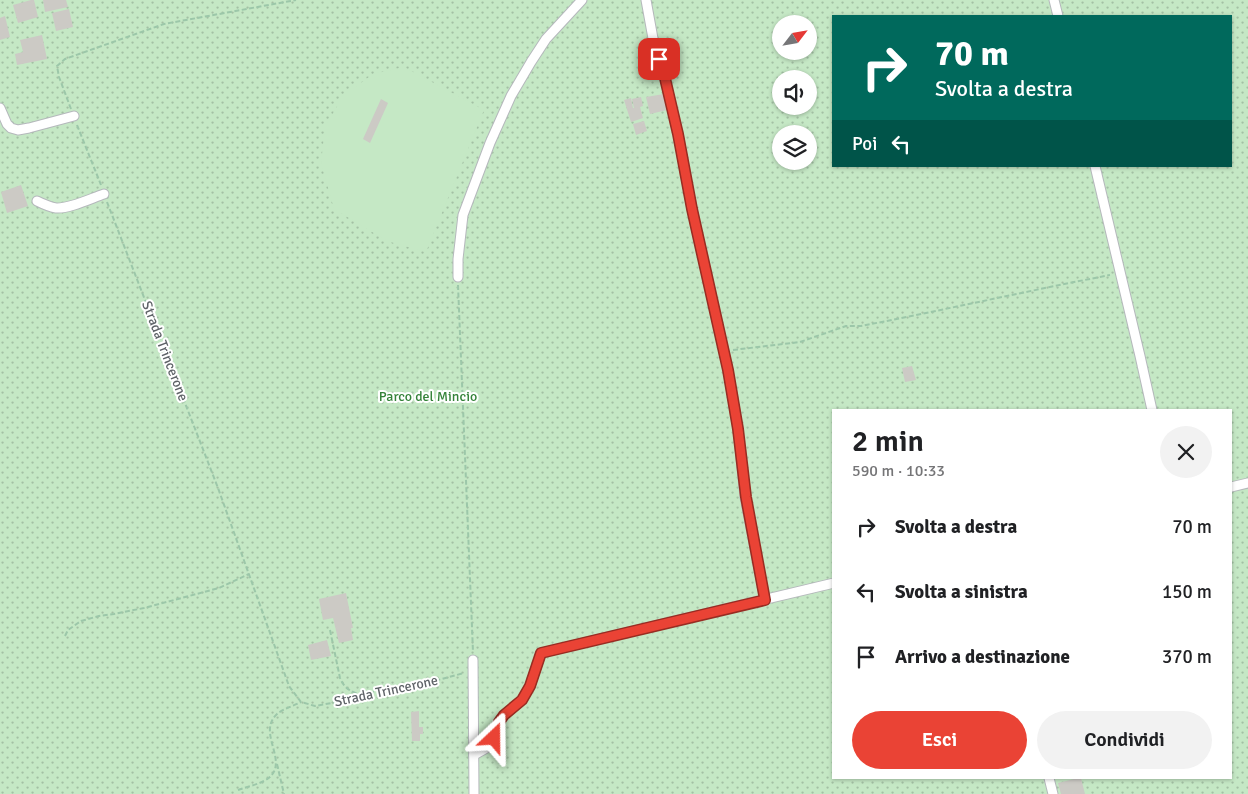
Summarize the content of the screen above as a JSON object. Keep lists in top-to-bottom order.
{
  "streets": {
    "path": ["Strada Trincerone"]
  },
  "parks": ["Parco del Mincio"],
  "north": "top right",
  "page": {
    "turn": ["70 m", "Svolta a destra"],
    "then": "Poi",
    "heading": ["2 min", "590 m · 10:33"],
    "list": [
      {
        "name": "Svolta a destra",
        "value": "70 m"
      },
      {
        "name": "Svolta a sinistra",
        "value": "150 m"
      },
      {
        "name": "Arrivo a destinazione",
        "value": "370 m"
      }
    ],
    "buttons": ["Esci", "Condividi"]
  }
}
